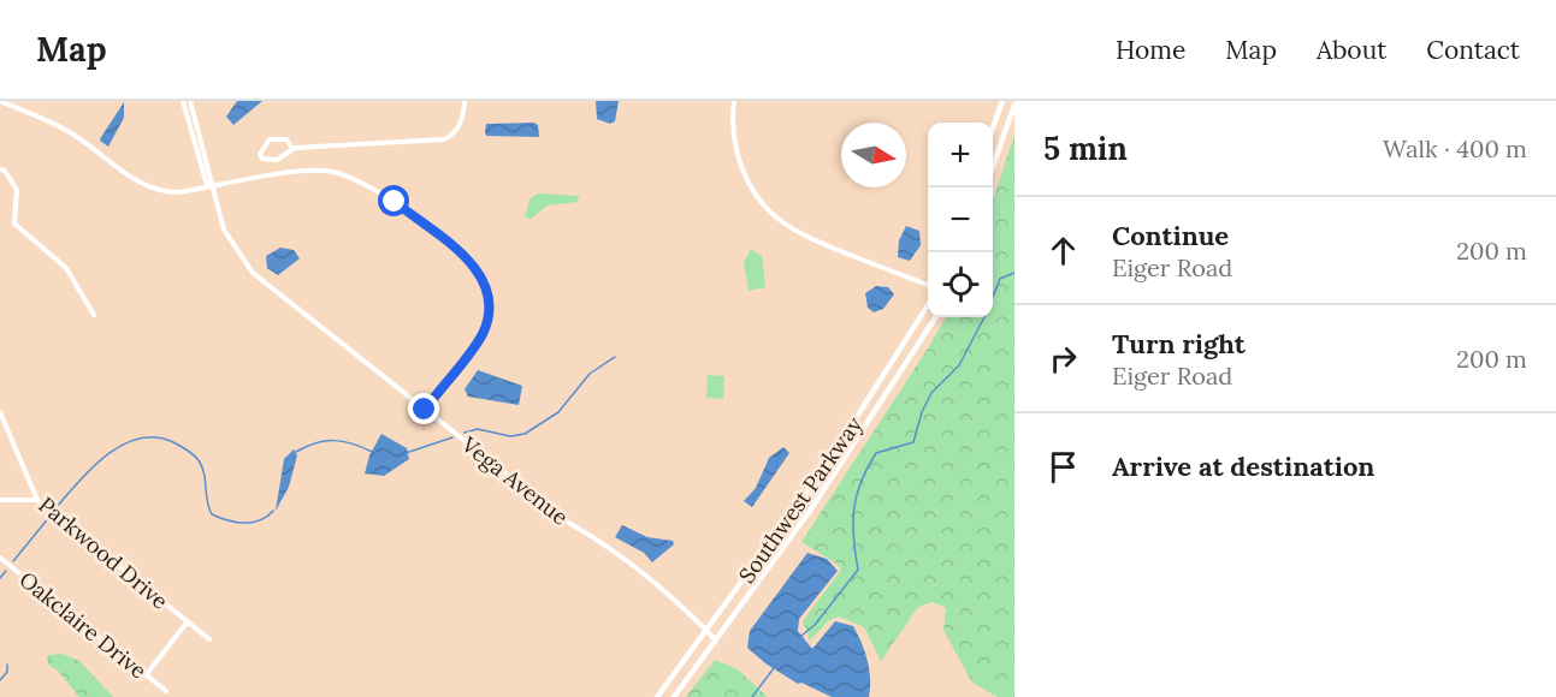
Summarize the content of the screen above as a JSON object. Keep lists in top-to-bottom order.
{
  "streets": {
    "main road": ["Southwest Parkway"],
    "street": ["Vega Avenue", "Parkwood Drive", "Oakclaire Drive"]
  },
  "crossings": [
    ["Vega Avenue", "Southwest Parkway"]
  ],
  "north": "right",
  "page": {
    "header": "Map",
    "nav": [
      "Home",
      "Map",
      "About",
      "Contact"
    ],
    "heading": ["5 min", "Walk · 400 m"],
    "map_buttons": ["+", "−"],
    "list": [
      ["Continue", "Eiger Road", "200 m"],
      ["Turn right", "Eiger Road", "200 m"],
      "Arrive at destination"
    ]
  }
}
